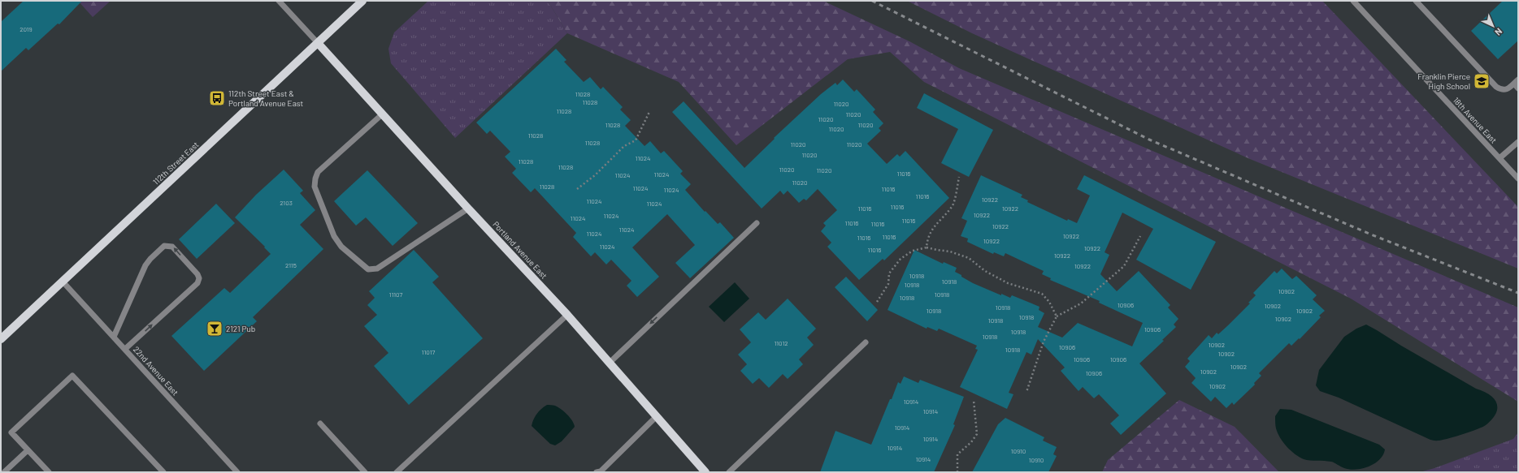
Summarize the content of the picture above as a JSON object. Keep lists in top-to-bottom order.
{
  "streets": {
    "main road": ["112th Street East", "Portland Avenue East"],
    "street": ["18th Avenue East", "22nd Avenue East"]
  },
  "crossings": [
    ["112th Street East", "Portland Avenue East"],
    ["112th Street East", "22nd Avenue East"]
  ],
  "places": {
    "school or university": ["Franklin Pierce High School"],
    "bus stop": ["112th Street East & Portland Avenue East"],
    "bar": ["2121 Pub"]
  },
  "house_numbers": [
    "2019",
    "11028",
    "11028",
    "11020",
    "11028",
    "11020",
    "11020",
    "11028",
    "11020",
    "11020",
    "11028",
    "11028",
    "11020",
    "11020",
    "11020",
    "11024",
    "11028",
    "11028",
    "11020",
    "11020",
    "11016",
    "11024",
    "11024",
    "11020",
    "11028",
    "11024",
    "11016",
    "11024",
    "11016",
    "10922",
    "11024",
    "2103",
    "11024",
    "11016",
    "11016",
    "10922",
    "10922",
    "11024",
    "11024",
    "11016",
    "11016",
    "11016",
    "10922",
    "11024",
    "11024",
    "10922",
    "11016",
    "11016",
    "10922",
    "11024",
    "10922",
    "11016",
    "10922",
    "2115",
    "10922",
    "10918",
    "10918",
    "10918",
    "10902",
    "11107",
    "10918",
    "10918",
    "10906",
    "10902",
    "10918",
    "10918",
    "10902",
    "10918",
    "10902",
    "10918",
    "10906",
    "10918",
    "10918",
    "11012",
    "10902",
    "10906",
    "10918",
    "11017",
    "10902",
    "10906",
    "10906",
    "10902",
    "10902",
    "10906",
    "10902",
    "10914",
    "10914",
    "10914",
    "10914",
    "10914",
    "10910",
    "10914",
    "10910"
  ],
  "north": "bottom right"
}
